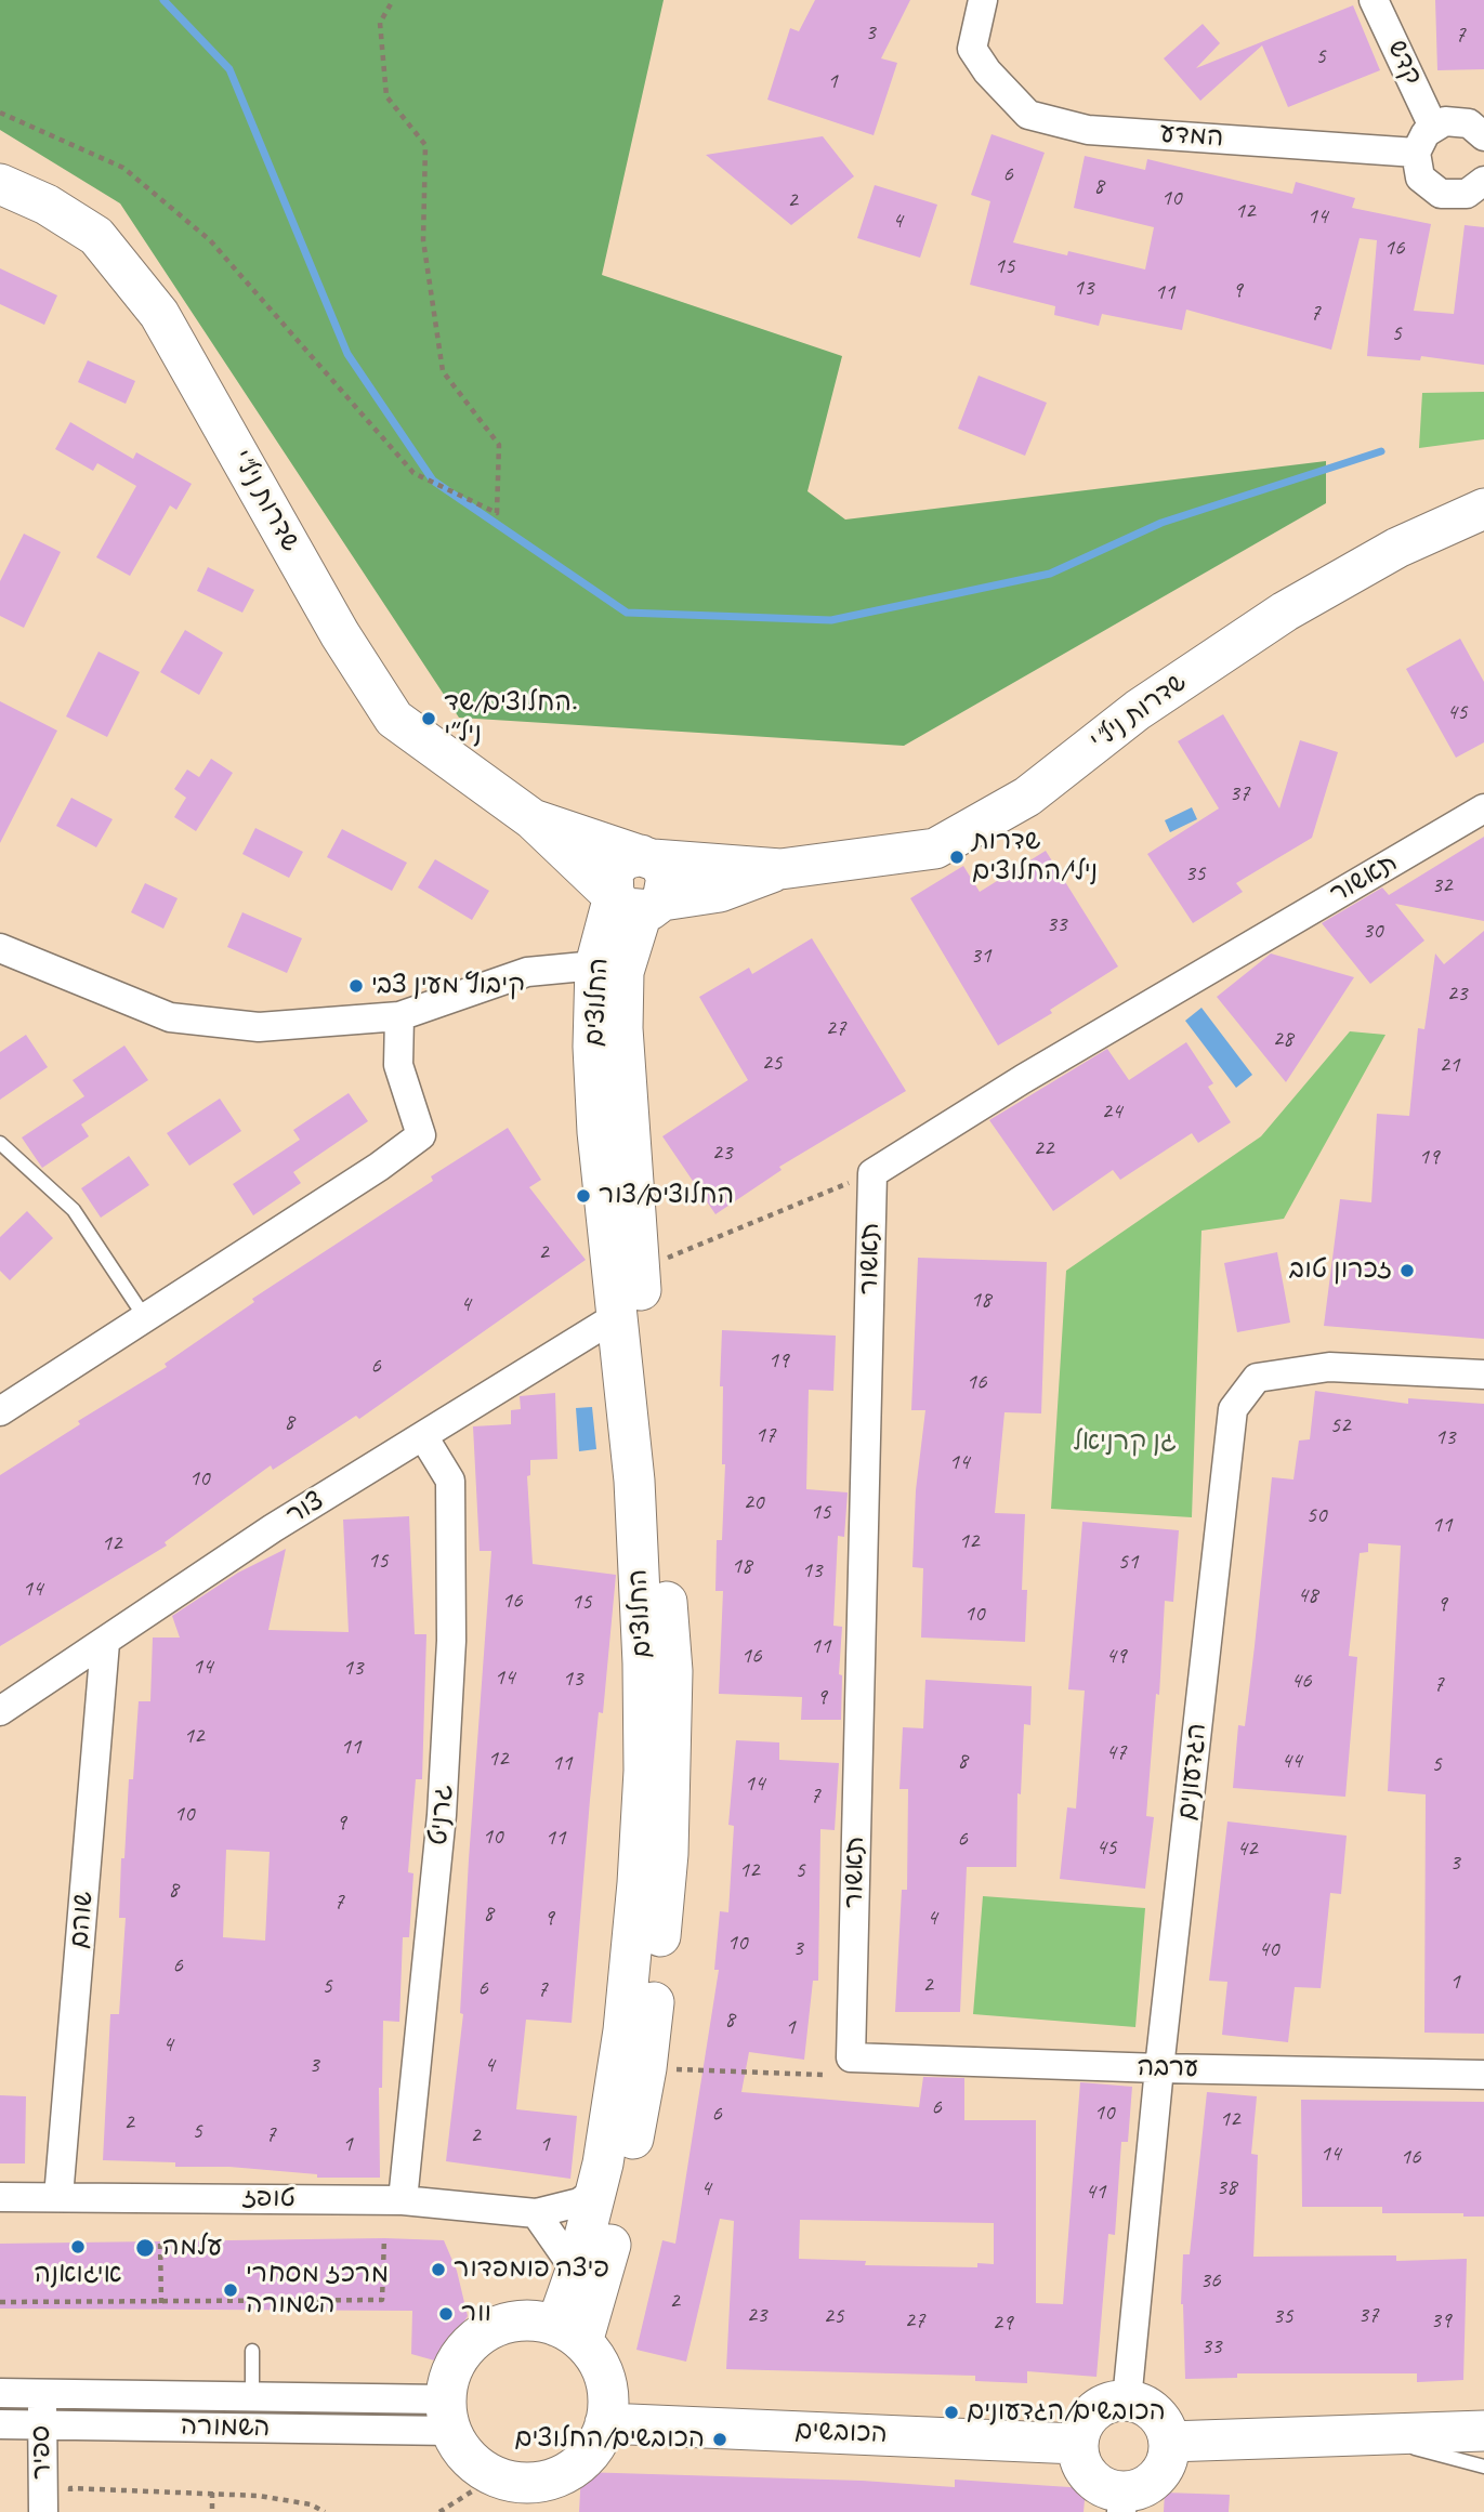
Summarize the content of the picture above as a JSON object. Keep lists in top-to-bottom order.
{
  "streets": {
    "street": [
      "קדש",
      "המדע",
      "שדרות ניל\"י",
      "תאשור",
      "החלוצים",
      "צור",
      "הגדעונים",
      "גרניט",
      "שוהם",
      "ערבה",
      "טופז",
      "השמורה",
      "הכובשים",
      "ספיר"
    ]
  },
  "crossings": [
    ["שדרות ניל\"י", "החלוצים"],
    ["תאשור", "ערבה"],
    ["החלוצים", "צור"],
    ["החלוצים", "טופז"],
    ["החלוצים", "השמורה"],
    ["החלוצים", "הכובשים"],
    ["צור", "גרניט"],
    ["צור", "שוהם"],
    ["הגדעונים", "ערבה"],
    ["הגדעונים", "הכובשים"],
    ["גרניט", "טופז"],
    ["שוהם", "טופז"],
    ["השמורה", "הכובשים"],
    ["השמורה", "ספיר"]
  ],
  "parks": ["גן קרניאל"],
  "places": [
    "החלוצים/שד. ניל״י",
    "שדרות נילי/החלוצים",
    "קיבוץ מעין צבי",
    "החלוצים/צור",
    "זכרון טוב",
    "איגואנה",
    "עלמה",
    "פיצה פומפדור",
    "מרכז מסחרי השמורה",
    "וור",
    "הכובשים/הגדעונים",
    "הכובשים/החלוצים"
  ],
  "house_numbers": [
    "3",
    "7",
    "5",
    "1",
    "6",
    "8",
    "10",
    "2",
    "12",
    "14",
    "4",
    "16",
    "15",
    "13",
    "9",
    "11",
    "7",
    "5",
    "45",
    "37",
    "35",
    "32",
    "33",
    "30",
    "31",
    "23",
    "27",
    "28",
    "25",
    "21",
    "24",
    "22",
    "23",
    "19",
    "2",
    "18",
    "4",
    "19",
    "6",
    "16",
    "8",
    "52",
    "17",
    "13",
    "14",
    "10",
    "20",
    "15",
    "50",
    "11",
    "12",
    "12",
    "15",
    "51",
    "18",
    "13",
    "14",
    "48",
    "16",
    "15",
    "9",
    "10",
    "11",
    "16",
    "49",
    "14",
    "13",
    "14",
    "13",
    "46",
    "7",
    "9",
    "12",
    "11",
    "47",
    "12",
    "8",
    "44",
    "11",
    "5",
    "14",
    "7",
    "10",
    "9",
    "10",
    "11",
    "6",
    "45",
    "42",
    "3",
    "12",
    "5",
    "8",
    "7",
    "8",
    "9",
    "4",
    "10",
    "3",
    "40",
    "6",
    "1",
    "2",
    "5",
    "6",
    "7",
    "8",
    "1",
    "4",
    "3",
    "4",
    "6",
    "10",
    "6",
    "12",
    "2",
    "5",
    "7",
    "2",
    "1",
    "1",
    "14",
    "16",
    "38",
    "4",
    "41",
    "36",
    "2",
    "23",
    "37",
    "25",
    "35",
    "27",
    "39",
    "29",
    "33"
  ]
}
